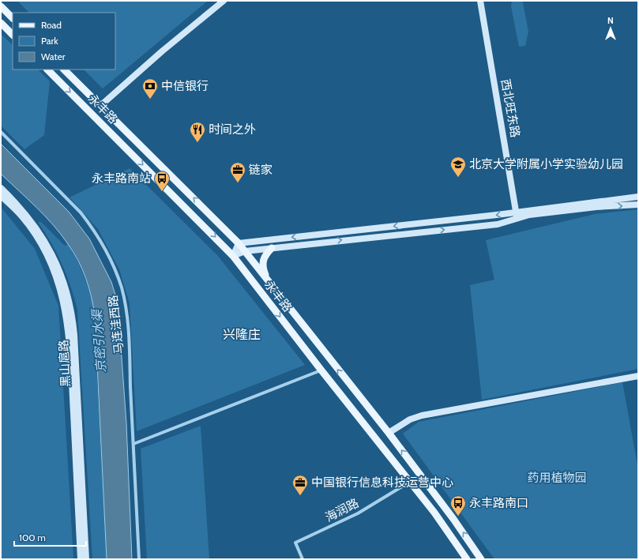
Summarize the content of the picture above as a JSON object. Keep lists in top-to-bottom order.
{
  "streets": {
    "main road": ["永丰路"],
    "street": [
      "西北旺东路",
      "马连洼西路",
      "黑山扈路",
      "海润路"
    ]
  },
  "crossings": [
    ["永丰路", "海润路"]
  ],
  "districts": ["兴隆庄"],
  "water": ["京密引水渠"],
  "parks": ["药用植物园"],
  "places": {
    "bank": ["中信银行"],
    "restaurant": ["时间之外"],
    "school or university": ["北京大学附属小学实验幼儿园"],
    "office": ["链家", "中国银行信息科技运营中心"],
    "bus stop": ["永丰路南站", "永丰路南口"]
  },
  "legend": ["Road", "Park", "Water"],
  "scale_bar": "100 m",
  "north": "top"
}
